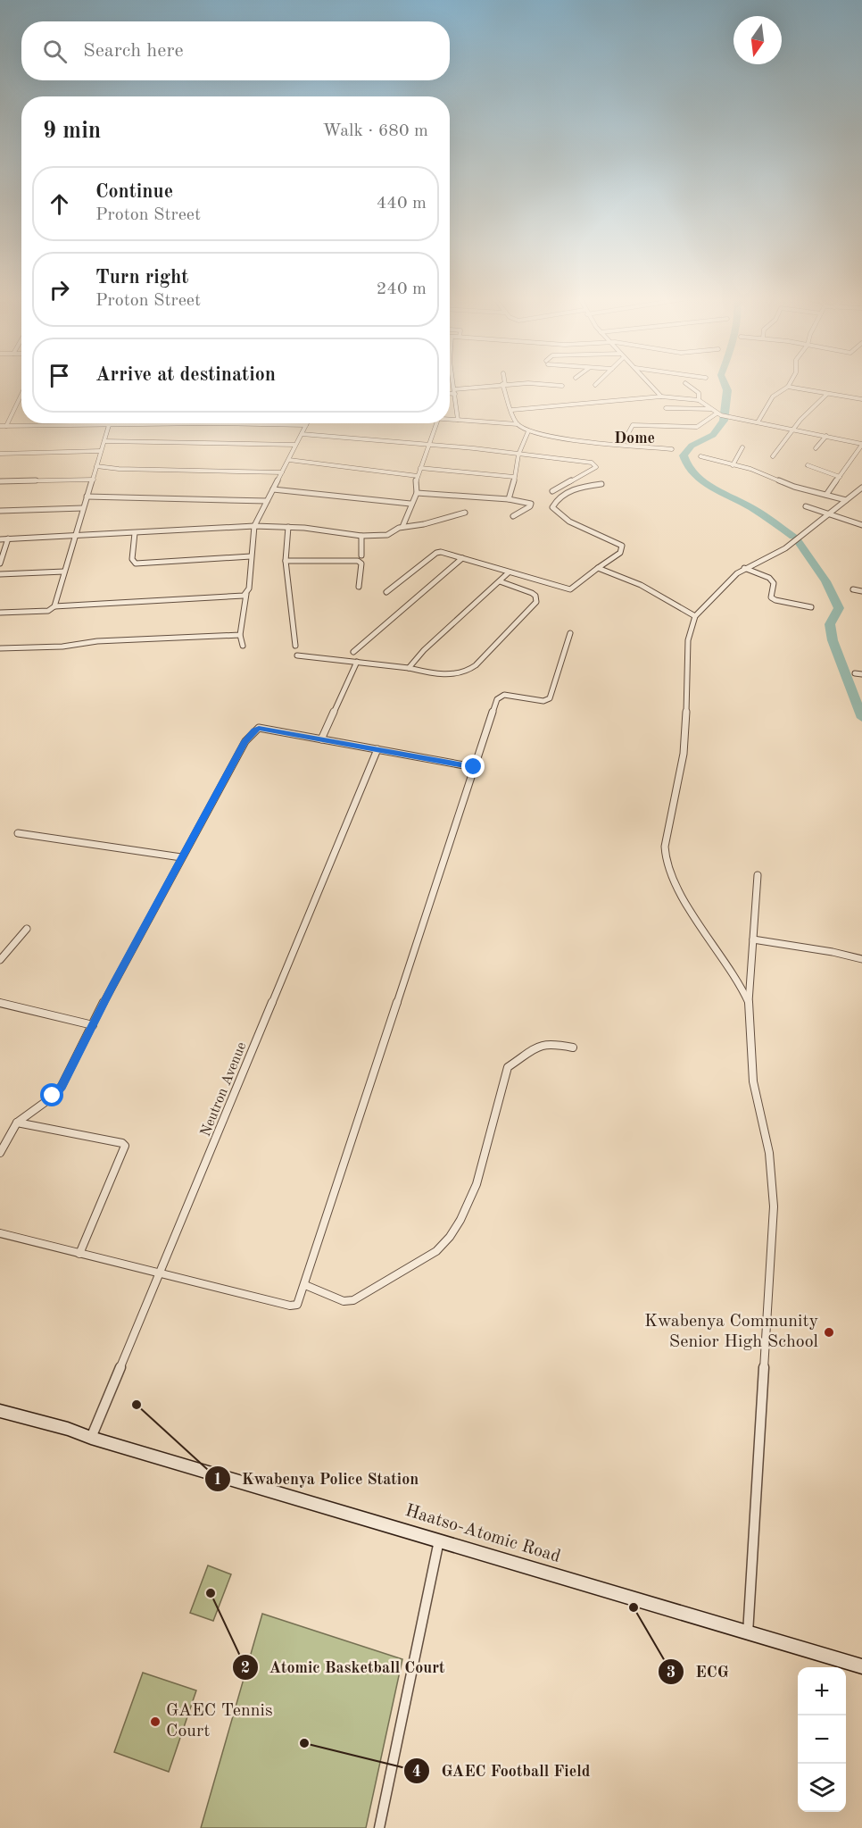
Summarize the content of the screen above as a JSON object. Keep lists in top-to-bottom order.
{
  "streets": {
    "main road": ["Haatso-Atomic Road"],
    "street": ["Neutron Avenue"]
  },
  "crossings": [
    ["Neutron Avenue", "Haatso-Atomic Road"]
  ],
  "districts": ["Dome"],
  "places": [
    "Kwabenya Community Senior High School",
    "Kwabenya Police Station",
    "Atomic Basketball Court",
    "ECG",
    "GAEC Tennis Court",
    "GAEC Football Field"
  ],
  "north": "bottom",
  "page": {
    "search": "Search here",
    "heading": ["9 min", "Walk · 680 m"],
    "list": [
      ["Continue", "Proton Street", "440 m"],
      ["Turn right", "Proton Street", "240 m"],
      "Arrive at destination"
    ],
    "map_buttons": ["+", "−"]
  }
}
